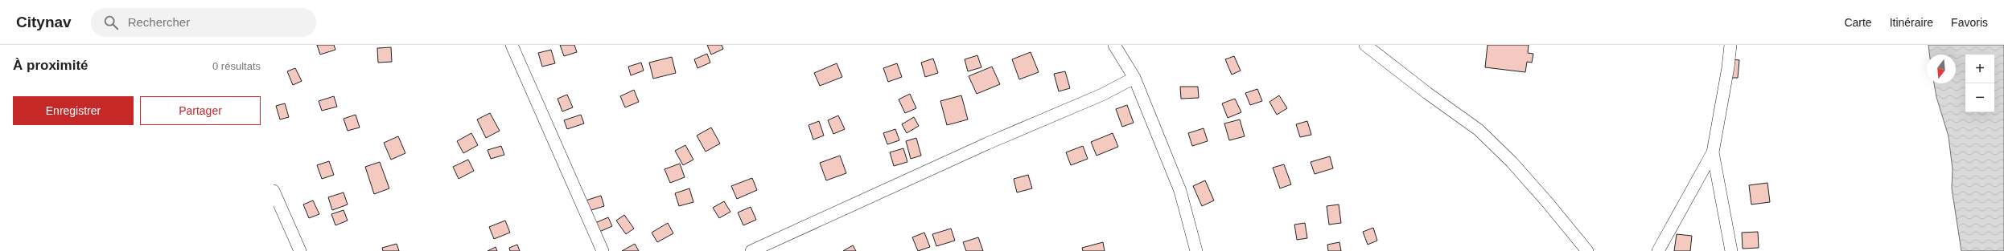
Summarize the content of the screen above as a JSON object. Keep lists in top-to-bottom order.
{
  "north": "bottom",
  "page": {
    "header": "Citynav",
    "search": "Rechercher",
    "nav": ["Carte", "Itinéraire", "Favoris"],
    "heading": ["À proximité", "0 résultats"],
    "map_buttons": ["+", "−"],
    "buttons": ["Enregistrer", "Partager"]
  }
}
